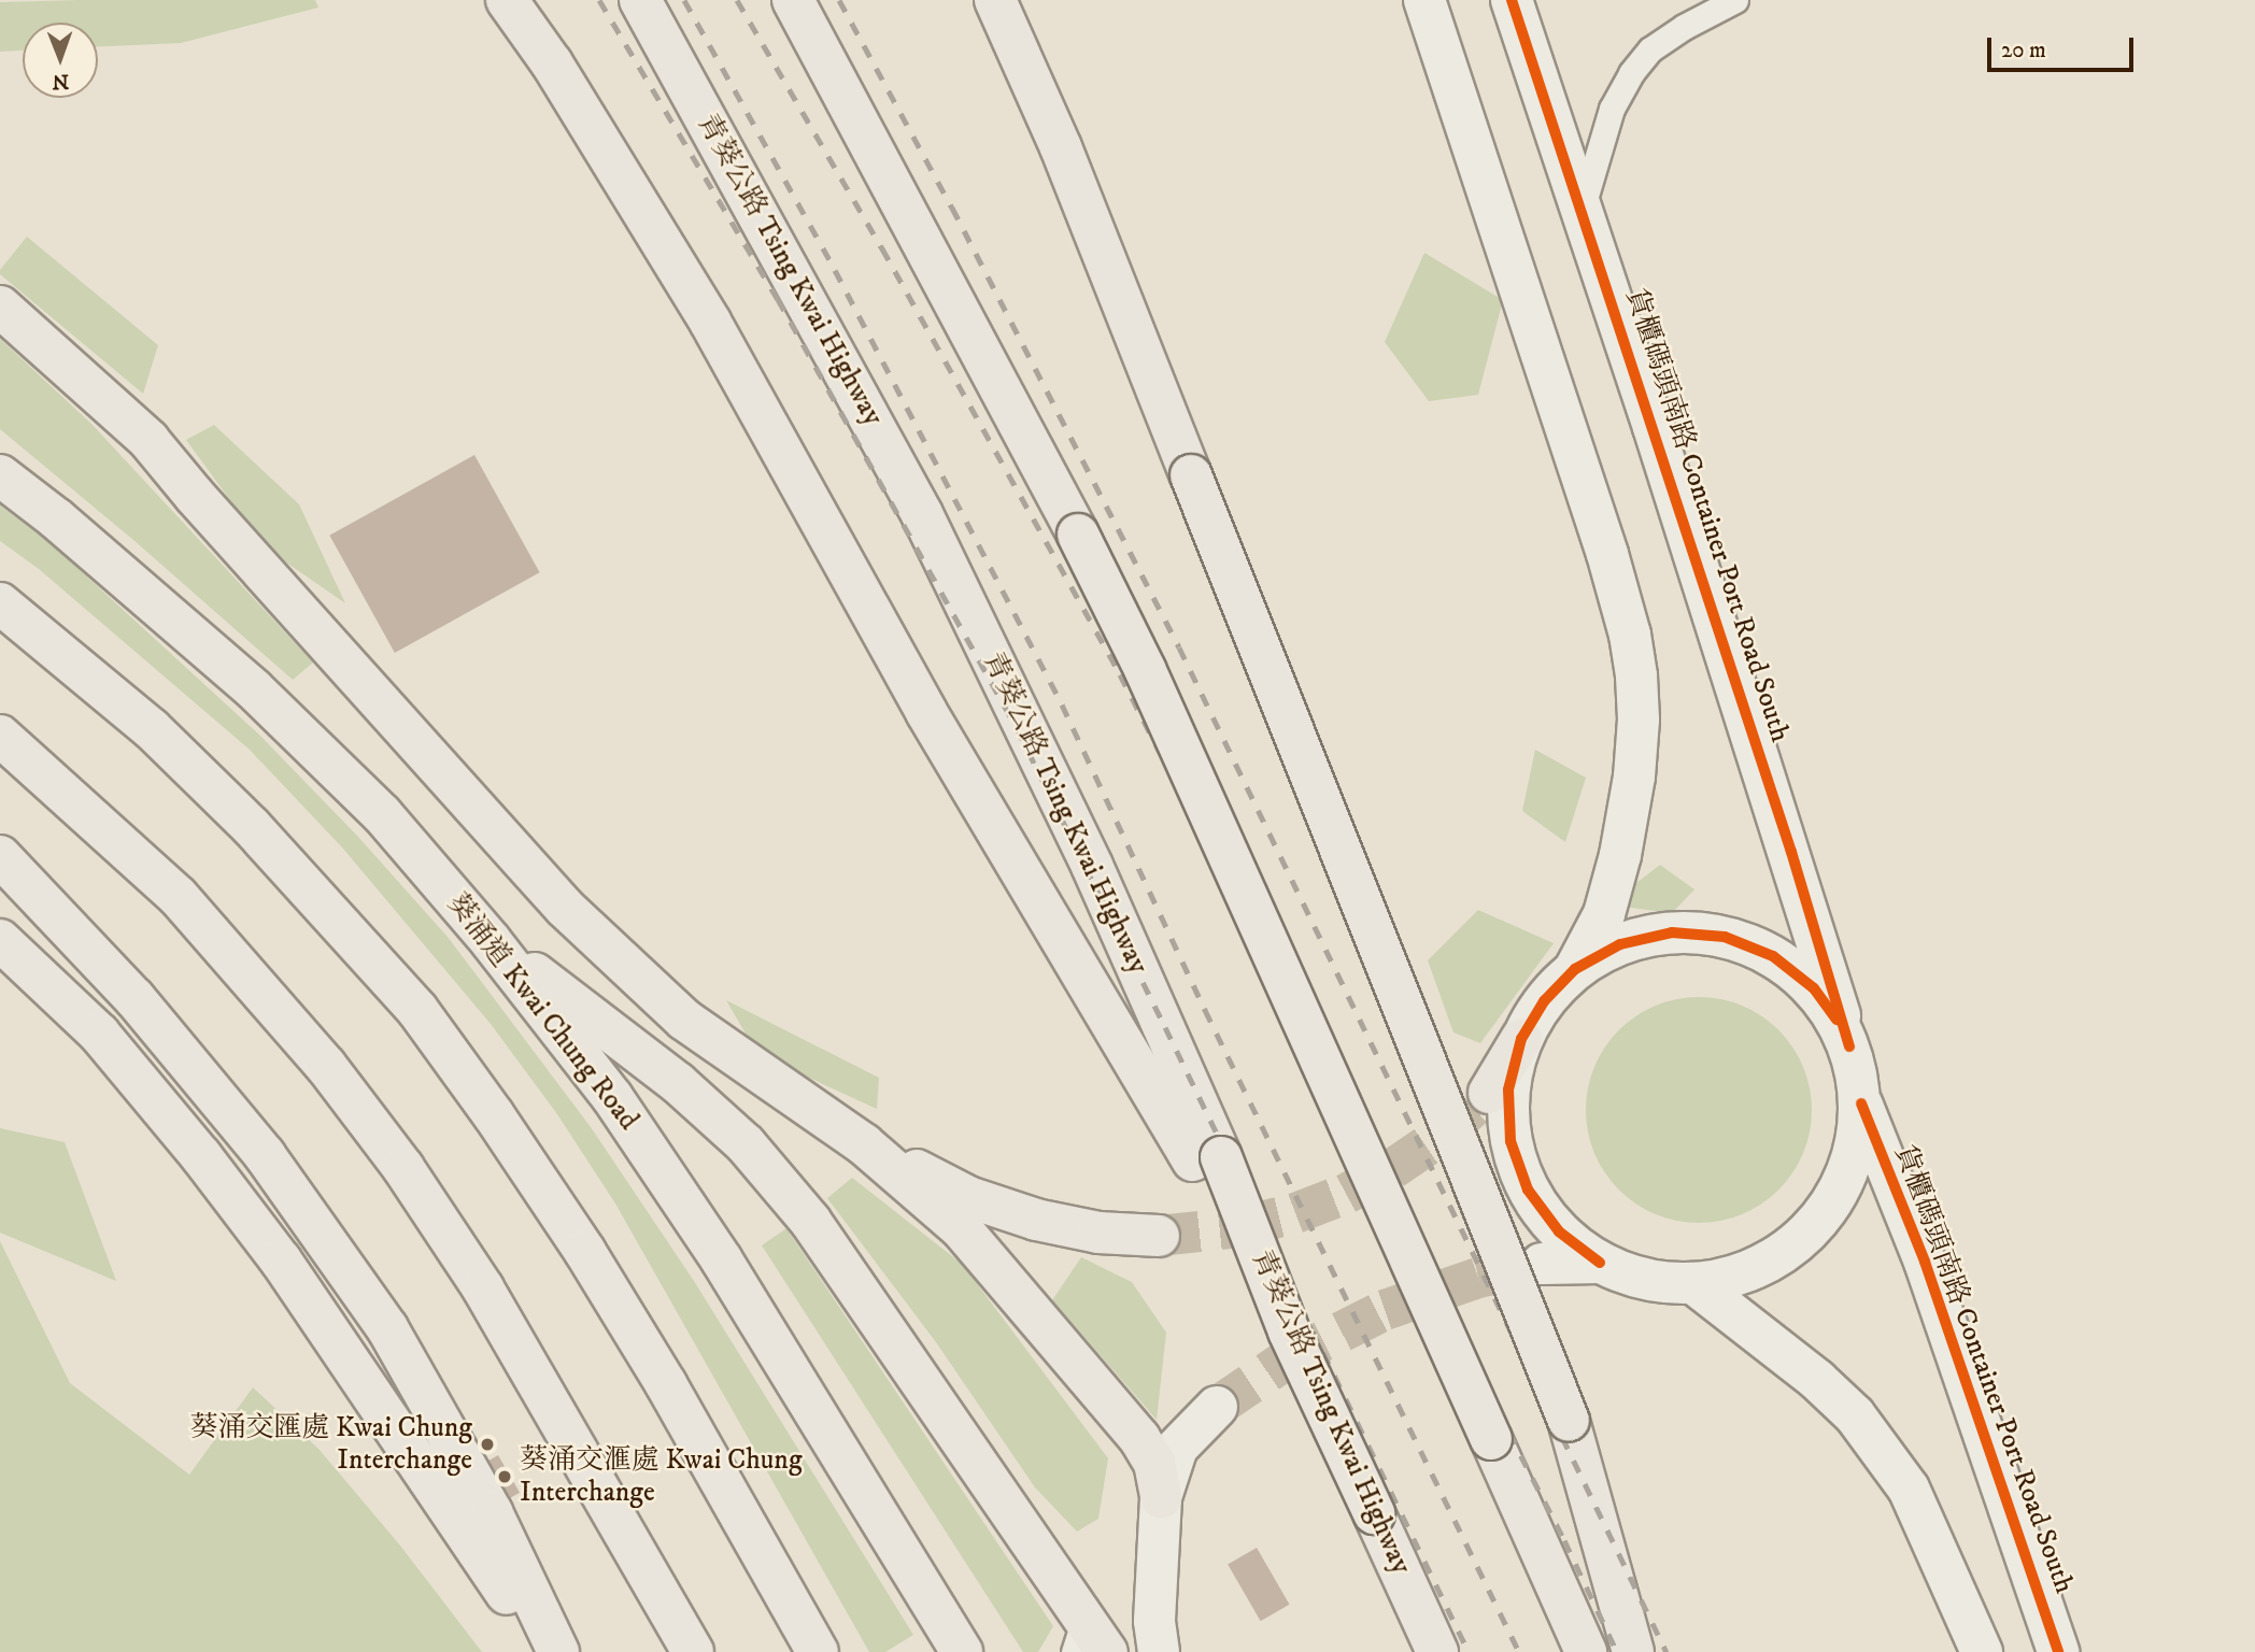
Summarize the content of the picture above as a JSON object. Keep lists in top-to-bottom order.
{
  "streets": {
    "highway": ["青葵公路 Tsing Kwai Highway", "葵涌道 Kwai Chung Road"],
    "street": ["貨櫃碼頭南路 Container Port Road South"]
  },
  "places": ["葵涌交匯處 Kwai Chung Interchange", "葵涌交滙處 Kwai Chung Interchange"],
  "scale_bar": "20 m",
  "north": "bottom"
}
